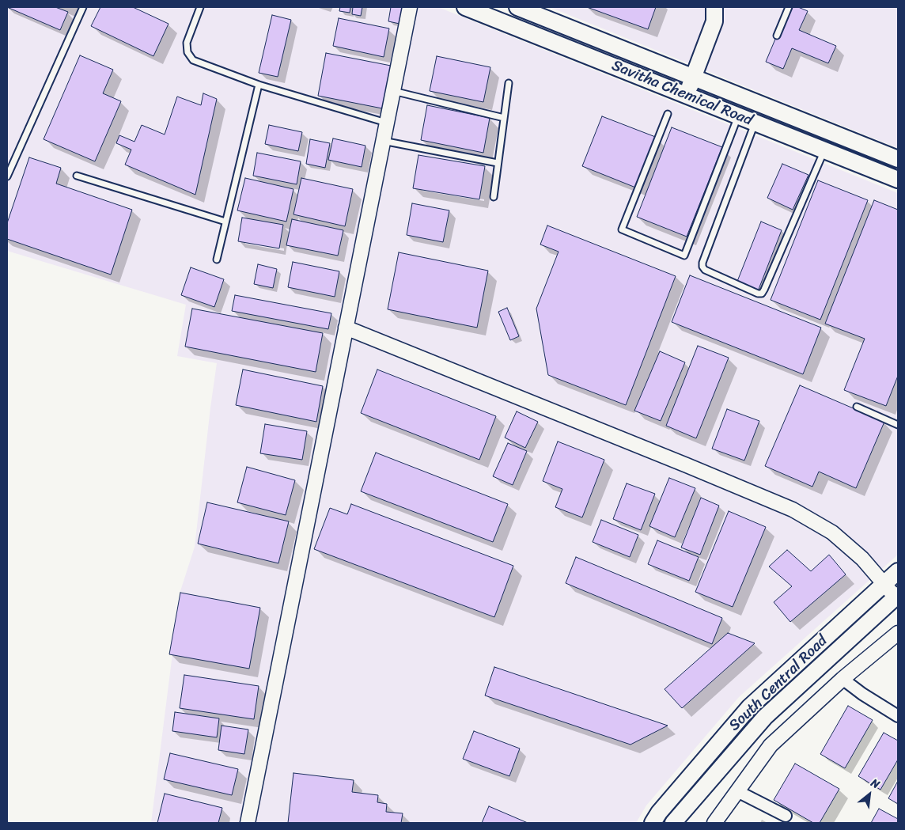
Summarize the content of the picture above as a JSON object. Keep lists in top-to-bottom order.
{
  "streets": {
    "main road": ["Savitha Chemical Road", "South Central Road"]
  },
  "north": "top right"
}
